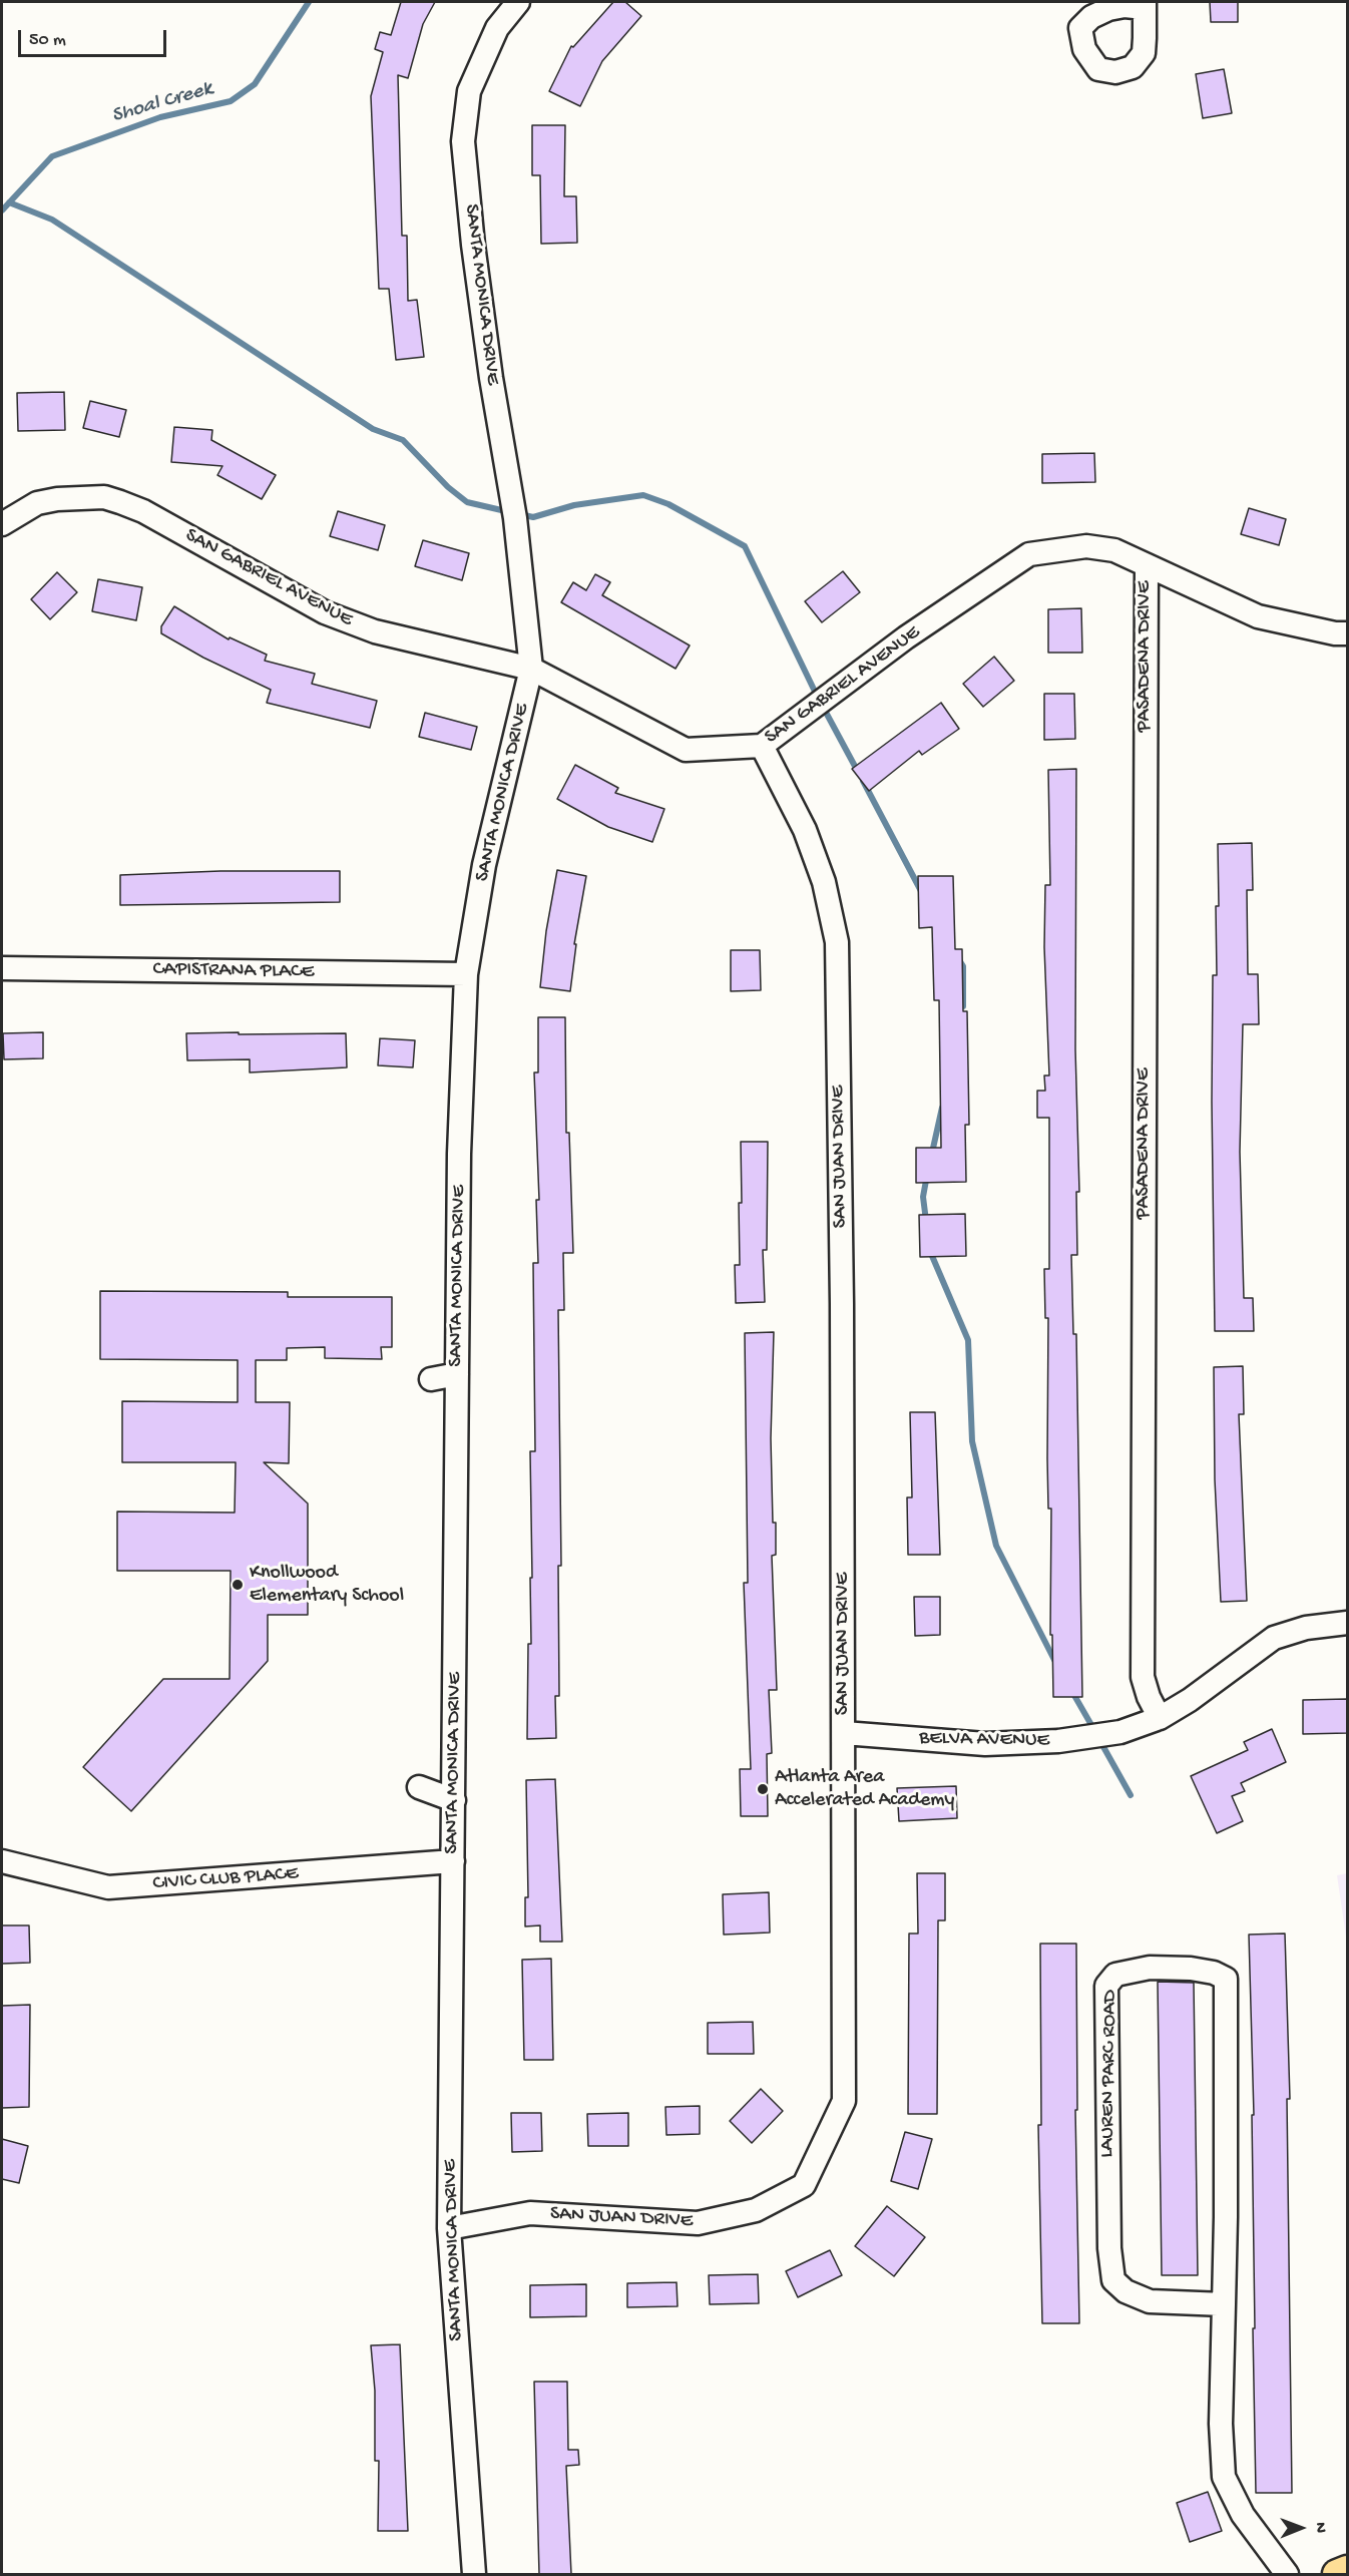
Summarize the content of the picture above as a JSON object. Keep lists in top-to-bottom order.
{
  "streets": {
    "street": [
      "SANTA MONICA DRIVE",
      "SAN GABRIEL AVENUE",
      "PASADENA DRIVE",
      "CAPISTRANA PLACE",
      "SAN JUAN DRIVE",
      "BELVA AVENUE",
      "CIVIC CLUB PLACE",
      "LAUREN PARC ROAD"
    ]
  },
  "crossings": [
    ["SANTA MONICA DRIVE", "SAN GABRIEL AVENUE"],
    ["SANTA MONICA DRIVE", "CAPISTRANA PLACE"],
    ["SANTA MONICA DRIVE", "SAN JUAN DRIVE"],
    ["SANTA MONICA DRIVE", "CIVIC CLUB PLACE"],
    ["SAN GABRIEL AVENUE", "PASADENA DRIVE"],
    ["SAN GABRIEL AVENUE", "SAN JUAN DRIVE"],
    ["PASADENA DRIVE", "BELVA AVENUE"],
    ["SAN JUAN DRIVE", "BELVA AVENUE"]
  ],
  "water": ["Shoal Creek"],
  "places": ["Knollwood Elementary School", "Atlanta Area Accelerated Academy"],
  "scale_bar": "50 m",
  "north": "right"
}
